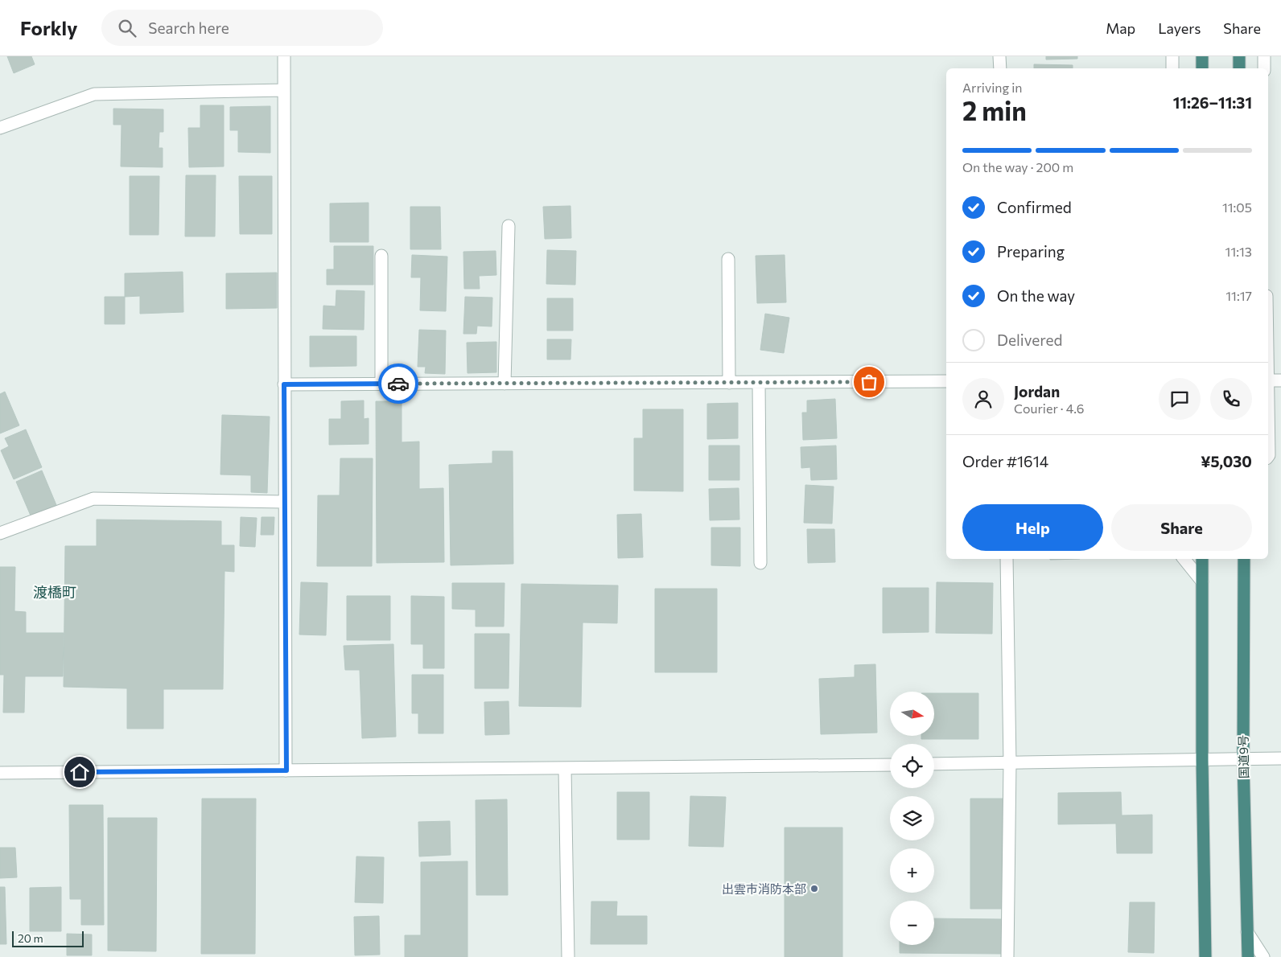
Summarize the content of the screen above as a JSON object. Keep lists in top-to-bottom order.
{
  "streets": {
    "highway": ["国道9号"]
  },
  "districts": ["渡橋町"],
  "places": ["出雲市消防本部"],
  "scale_bar": "20 m",
  "north": "right",
  "page": {
    "header": "Forkly",
    "search": "Search here",
    "nav": ["Map", "Layers", "Share"],
    "heading": ["2 min", "Arriving in", "11:26–11:31"],
    "panel": [
      "Jordan",
      "Courier · 4.6",
      "Order #1614",
      "¥5,030"
    ],
    "bar": "On the way · 200 m",
    "list": [
      ["Confirmed", "11:05"],
      ["Preparing", "11:13"],
      ["On the way", "11:17"],
      "Delivered"
    ],
    "buttons": ["Help", "Share"],
    "map_buttons": ["+", "−"],
    "scale": "20 m"
  }
}
